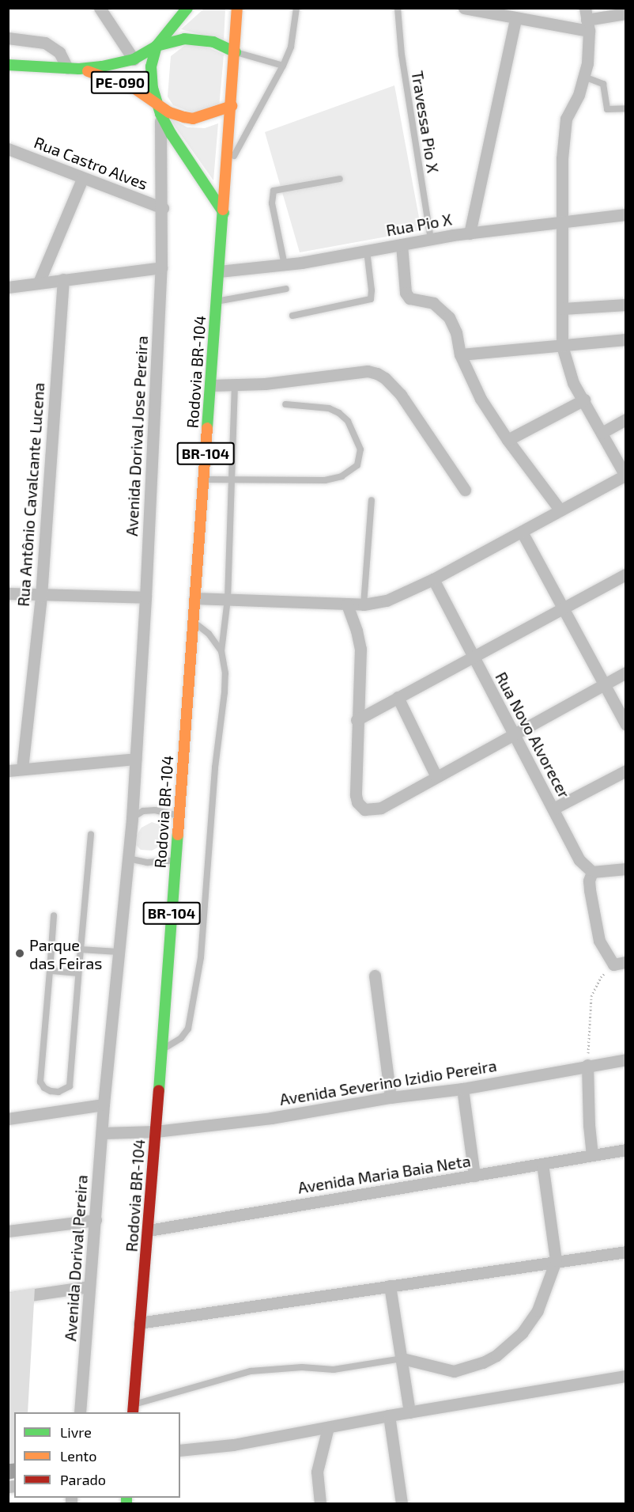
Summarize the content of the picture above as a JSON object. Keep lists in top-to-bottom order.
{
  "streets": {
    "main road": ["PE-090", "Rodovia BR-104", "BR-104"],
    "street": [
      "Rua Castro Alves",
      "Rua Pio X",
      "Avenida Dorival Jose Pereira",
      "Rua Antônio Cavalcante Lucena",
      "Rua Novo Alvorecer",
      "Avenida Severino Izidio Pereira",
      "Avenida Maria Baia Neta",
      "Avenida Dorival Pereira"
    ],
    "lane": ["Travessa Pio X"]
  },
  "crossings": [
    ["PE-090", "Rodovia BR-104"],
    ["PE-090", "Avenida Dorival Jose Pereira"],
    ["Travessa Pio X", "Rua Pio X"],
    ["Rua Castro Alves", "Avenida Dorival Jose Pereira"],
    ["Rua Pio X", "Rodovia BR-104"],
    ["Rodovia BR-104", "Avenida Dorival Jose Pereira"],
    ["Rodovia BR-104", "Avenida Severino Izidio Pereira"],
    ["Rodovia BR-104", "Avenida Maria Baia Neta"],
    ["Avenida Dorival Jose Pereira", "Avenida Dorival Pereira"],
    ["Avenida Severino Izidio Pereira", "Avenida Dorival Pereira"]
  ],
  "places": ["Parque das Feiras"],
  "legend": ["Livre", "Lento", "Parado"]
}
